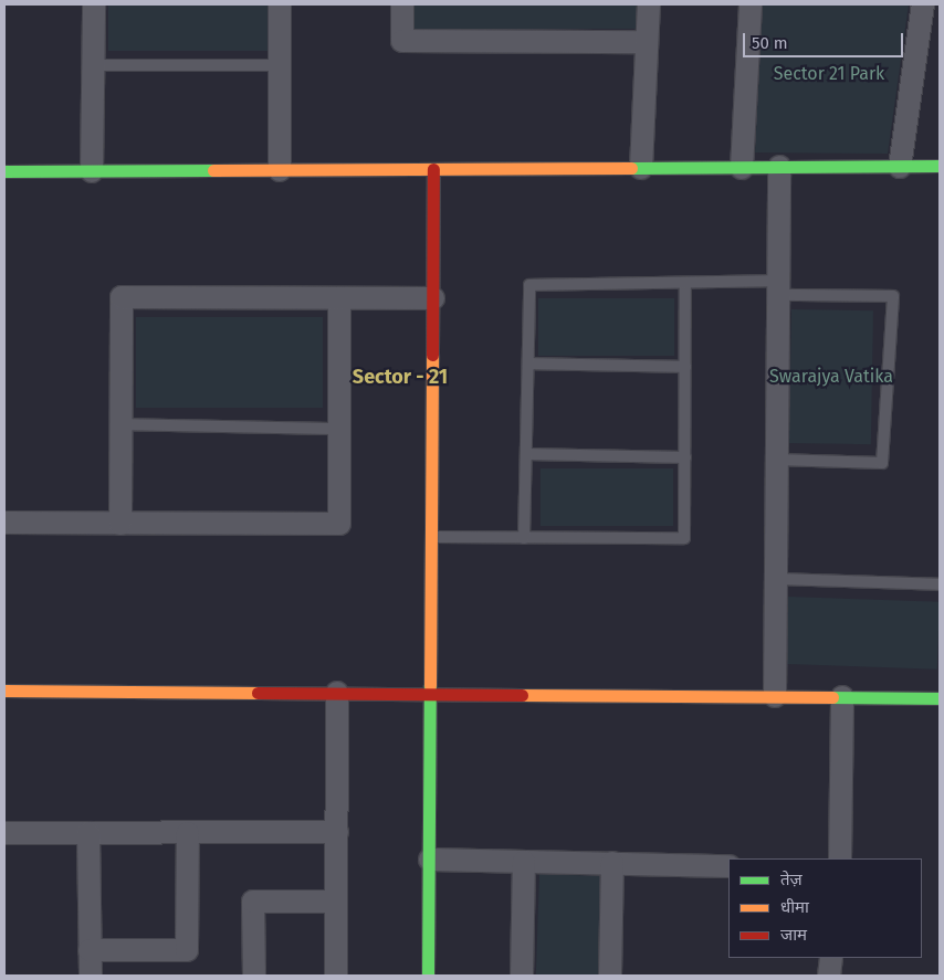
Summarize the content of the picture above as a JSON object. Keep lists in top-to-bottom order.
{
  "districts": ["Sector - 21"],
  "parks": ["Sector 21 Park", "Swarajya Vatika"],
  "legend": ["तेज़", "धीमा", "जाम"],
  "scale_bar": "50 m"
}
